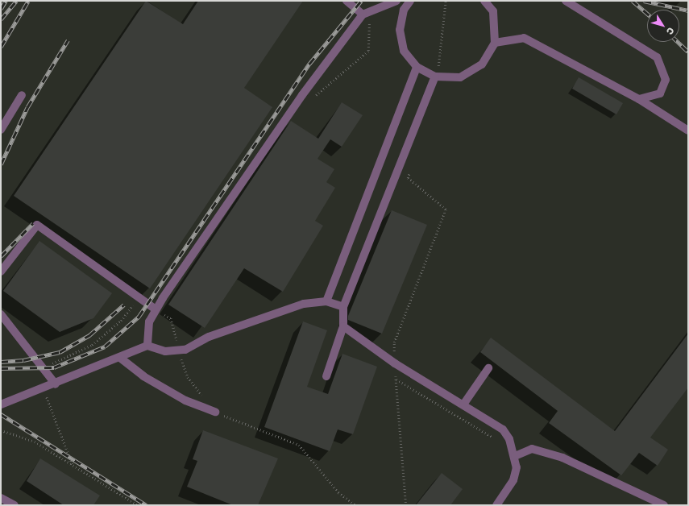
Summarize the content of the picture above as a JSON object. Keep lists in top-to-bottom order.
{
  "north": "bottom right"
}
